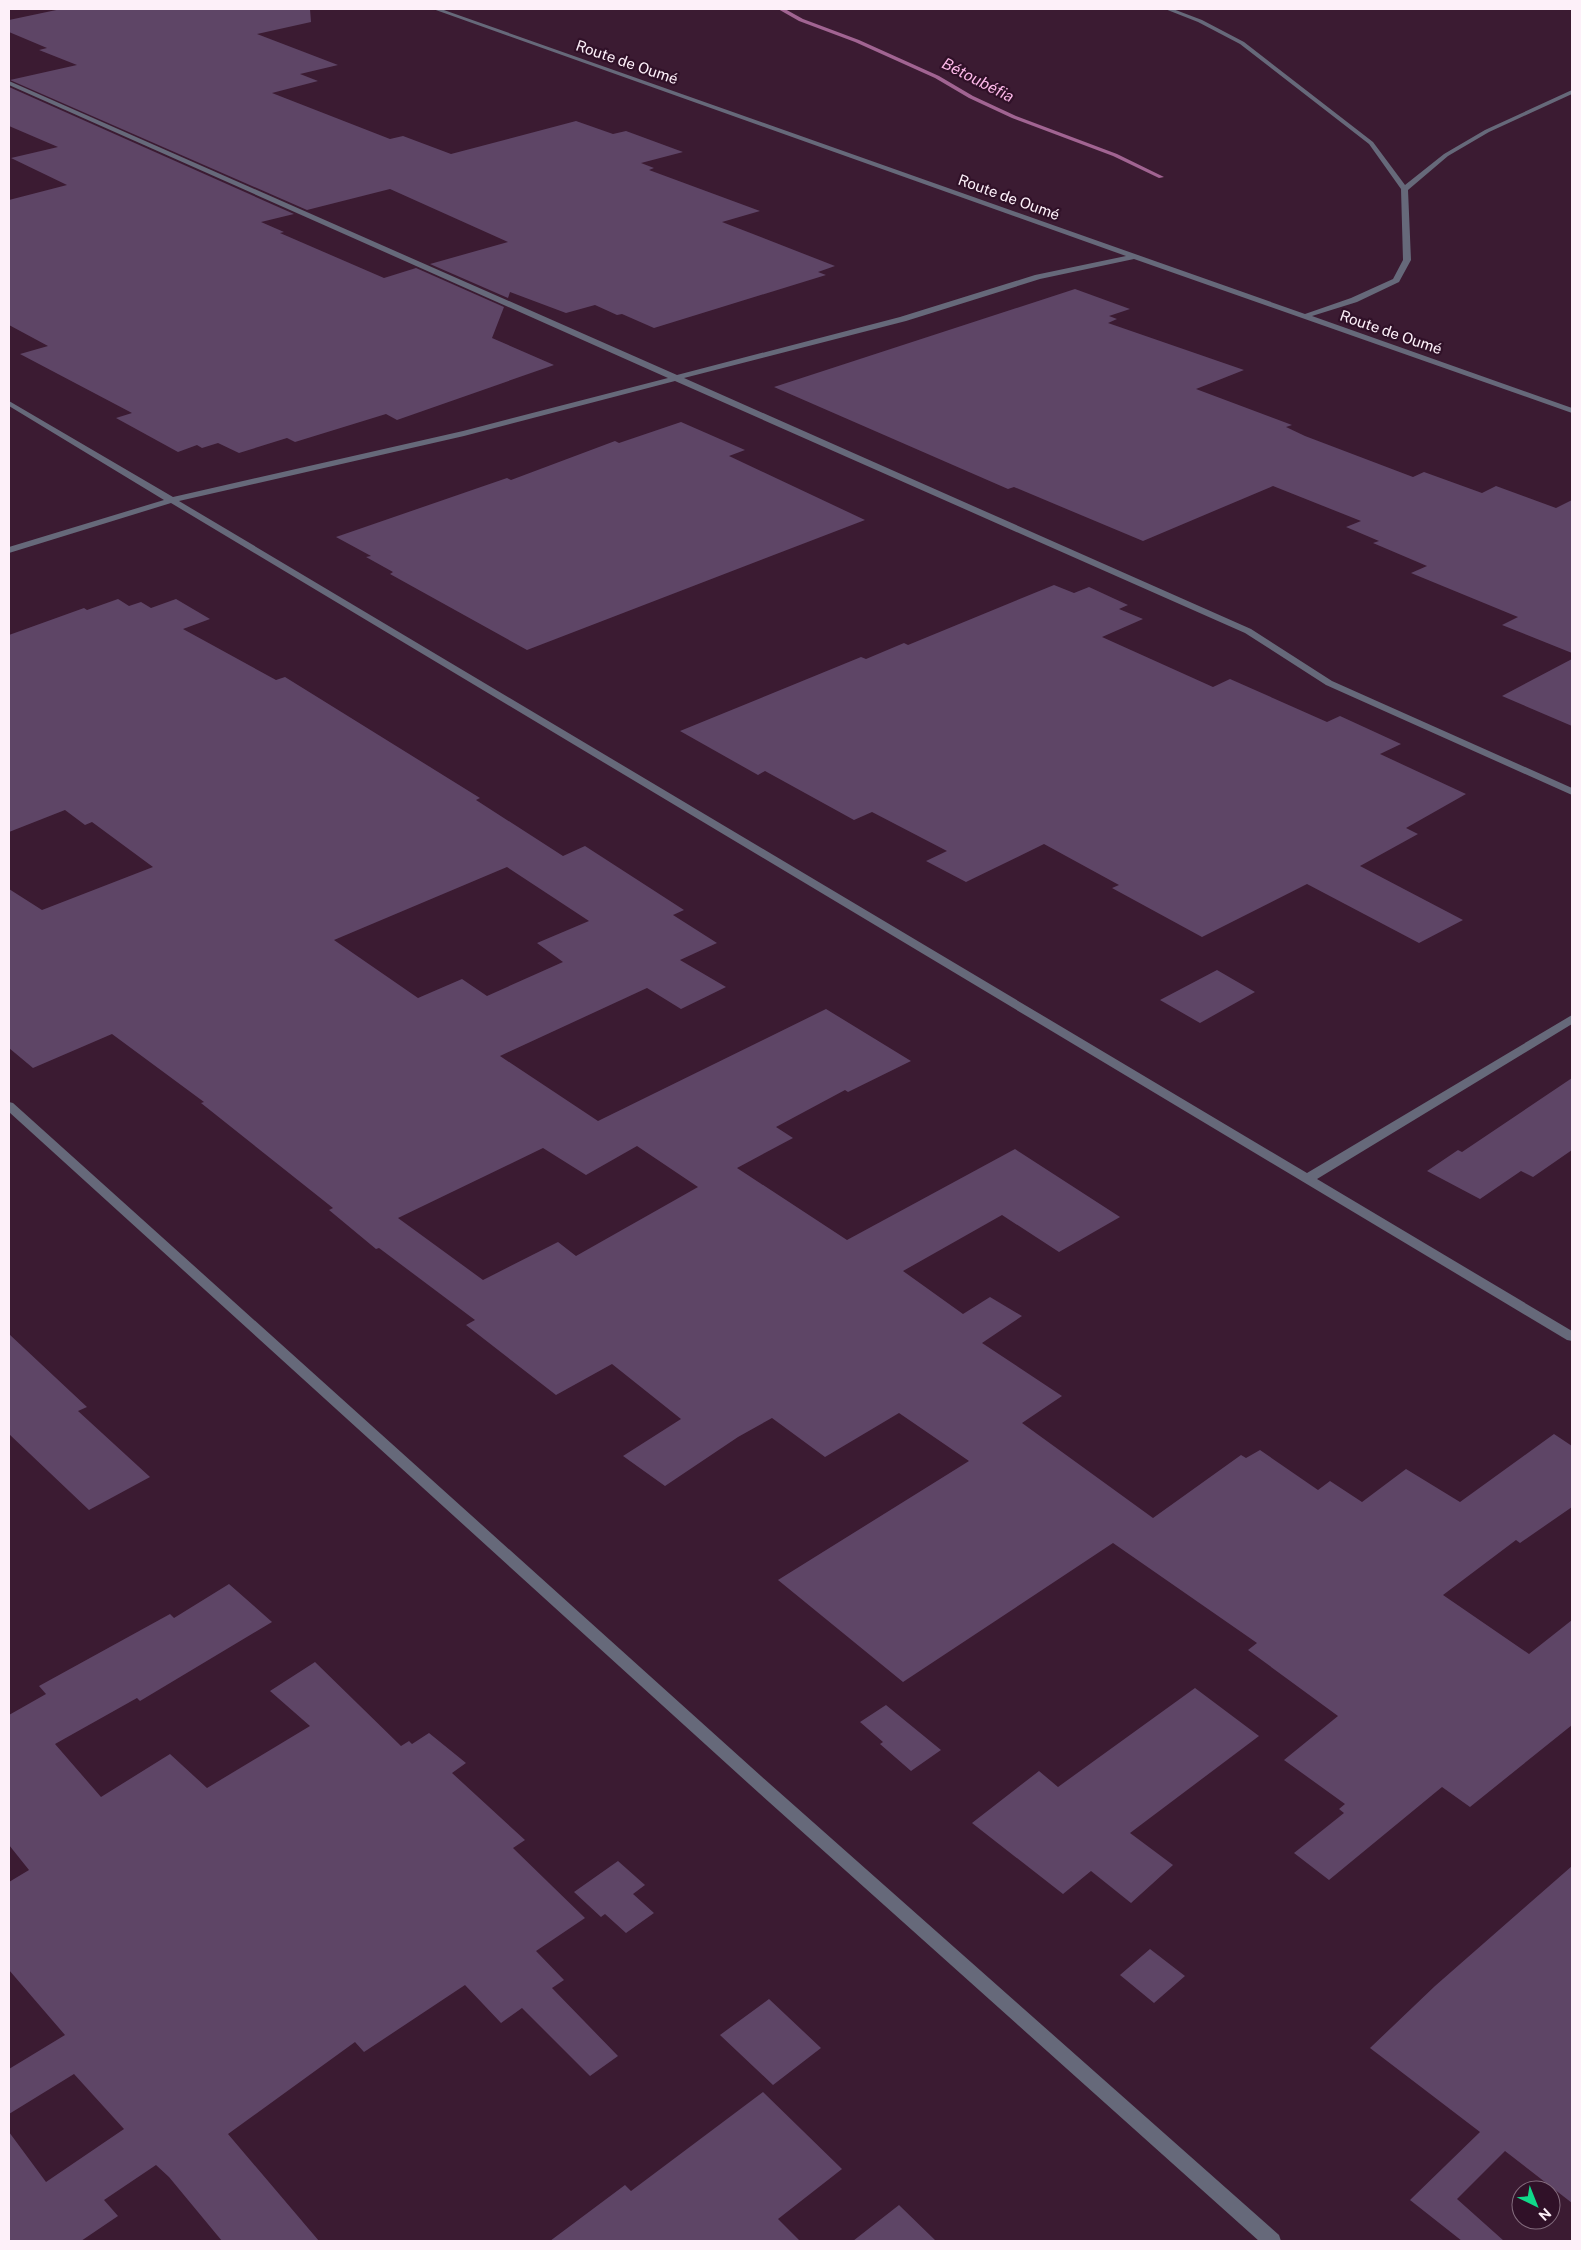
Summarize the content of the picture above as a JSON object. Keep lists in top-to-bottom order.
{
  "streets": {
    "street": ["Route de Oumé"]
  },
  "water": ["Bétoubéfia"],
  "north": "bottom right"
}
